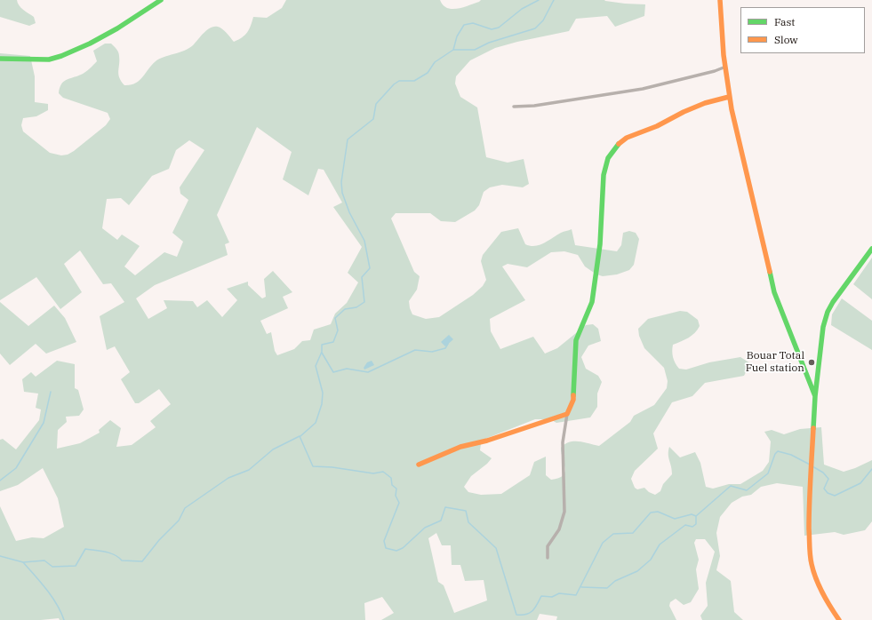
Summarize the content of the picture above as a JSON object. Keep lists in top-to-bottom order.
{
  "places": ["Bouar Total Fuel station"],
  "legend": ["Fast", "Slow"]
}
